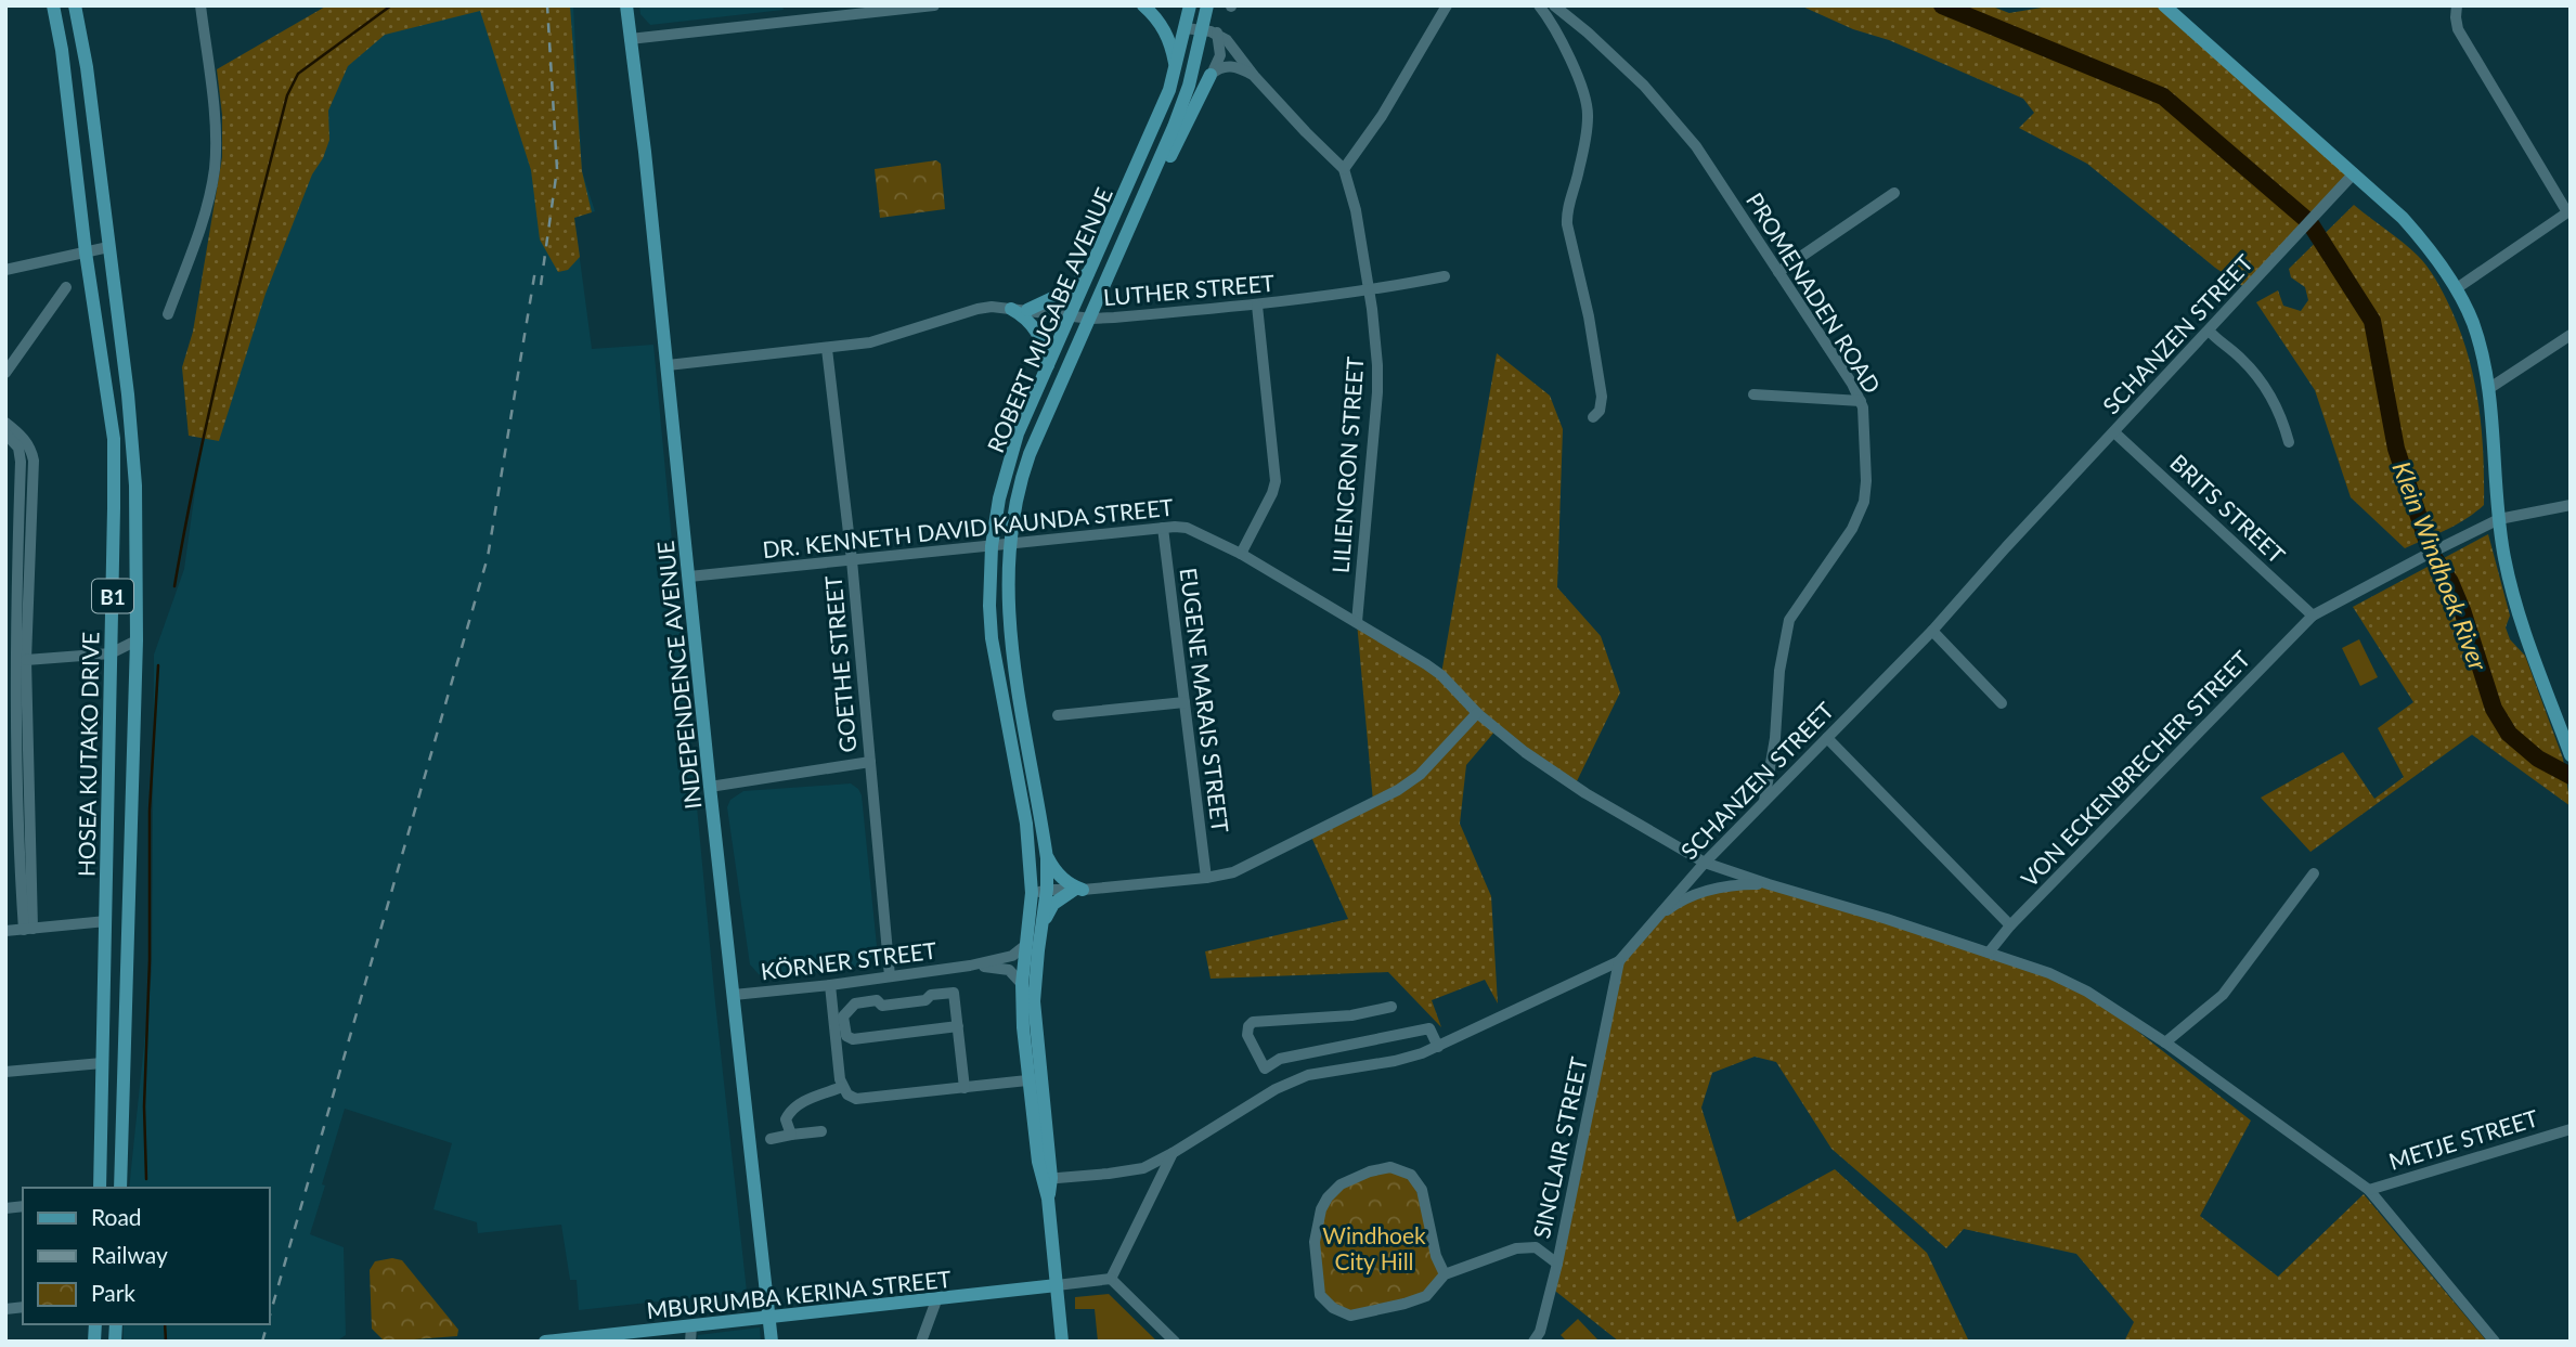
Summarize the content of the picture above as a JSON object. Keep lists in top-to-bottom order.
{
  "streets": {
    "main road": [
      "ROBERT MUGABE AVENUE",
      "B1",
      "INDEPENDENCE AVENUE",
      "HOSEA KUTAKO DRIVE",
      "MBURUMBA KERINA STREET"
    ],
    "street": [
      "LUTHER STREET",
      "PROMENADEN ROAD",
      "SCHANZEN STREET",
      "LILIENCRON STREET",
      "BRITS STREET",
      "DR. KENNETH DAVID KAUNDA STREET",
      "GOETHE STREET",
      "EUGENE MARAIS STREET",
      "VON ECKENBRECHER STREET",
      "KÖRNER STREET",
      "METJE STREET",
      "SINCLAIR STREET"
    ]
  },
  "crossings": [
    ["LUTHER STREET", "ROBERT MUGABE AVENUE"],
    ["LUTHER STREET", "LILIENCRON STREET"],
    ["LUTHER STREET", "GOETHE STREET"],
    ["LUTHER STREET", "INDEPENDENCE AVENUE"],
    ["PROMENADEN ROAD", "SCHANZEN STREET"],
    ["ROBERT MUGABE AVENUE", "SCHANZEN STREET"],
    ["ROBERT MUGABE AVENUE", "DR. KENNETH DAVID KAUNDA STREET"],
    ["ROBERT MUGABE AVENUE", "KÖRNER STREET"],
    ["ROBERT MUGABE AVENUE", "MBURUMBA KERINA STREET"],
    ["SCHANZEN STREET", "BRITS STREET"],
    ["SCHANZEN STREET", "DR. KENNETH DAVID KAUNDA STREET"],
    ["SCHANZEN STREET", "SINCLAIR STREET"],
    ["LILIENCRON STREET", "DR. KENNETH DAVID KAUNDA STREET"],
    ["BRITS STREET", "VON ECKENBRECHER STREET"],
    ["DR. KENNETH DAVID KAUNDA STREET", "GOETHE STREET"],
    ["DR. KENNETH DAVID KAUNDA STREET", "INDEPENDENCE AVENUE"],
    ["DR. KENNETH DAVID KAUNDA STREET", "EUGENE MARAIS STREET"],
    ["DR. KENNETH DAVID KAUNDA STREET", "VON ECKENBRECHER STREET"],
    ["DR. KENNETH DAVID KAUNDA STREET", "METJE STREET"],
    ["GOETHE STREET", "KÖRNER STREET"],
    ["INDEPENDENCE AVENUE", "KÖRNER STREET"],
    ["INDEPENDENCE AVENUE", "MBURUMBA KERINA STREET"]
  ],
  "water": ["Klein Windhoek River"],
  "parks": ["Windhoek City Hill"],
  "legend": ["Road", "Railway", "Park"]
}
